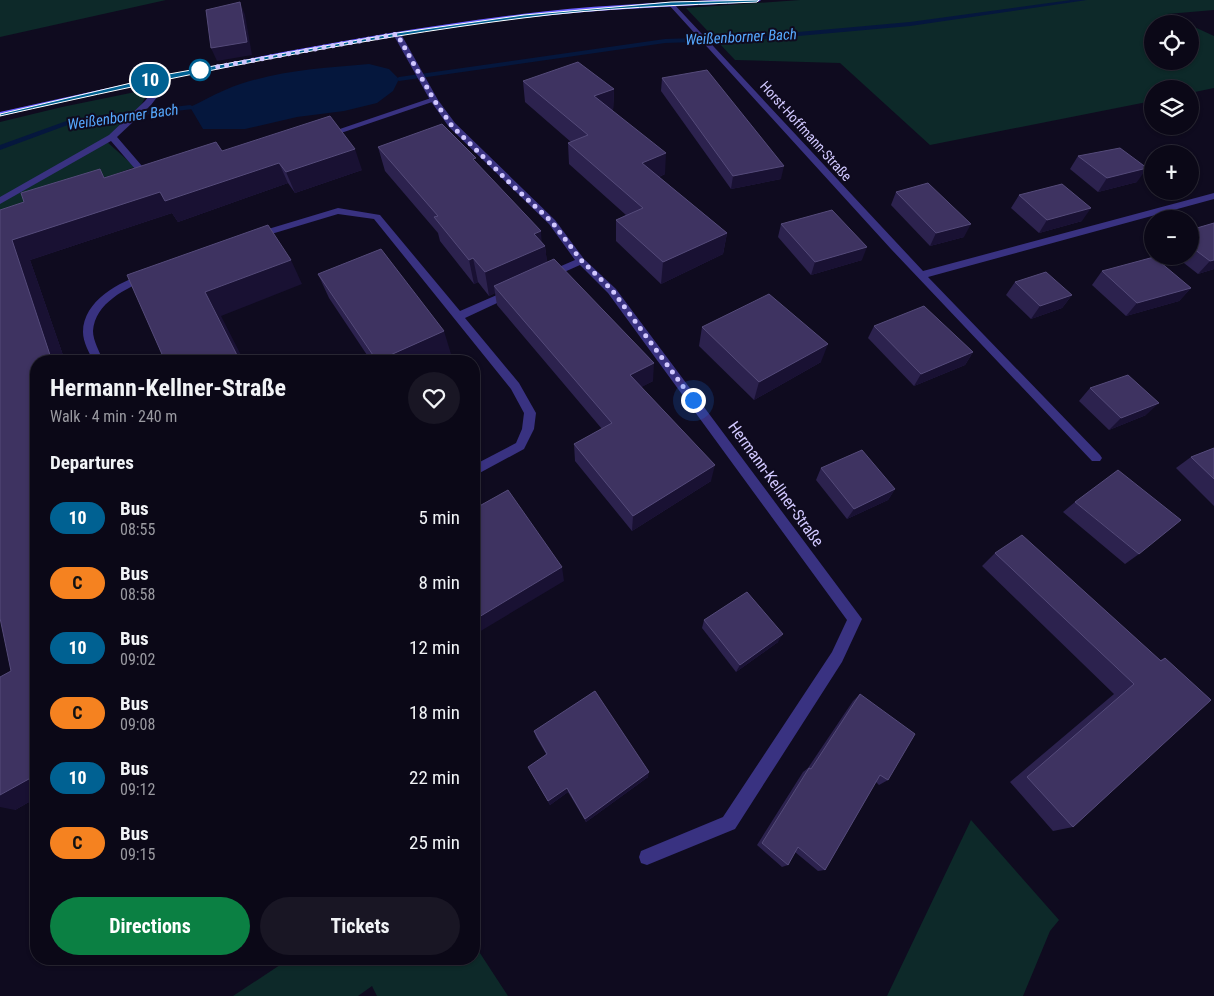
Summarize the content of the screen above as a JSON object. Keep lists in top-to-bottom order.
{
  "streets": {
    "street": ["Horst-Hoffmann-Straße", "Hermann-Kellner-Straße"]
  },
  "water": ["Weißenborner Bach"],
  "lines": ["bus line 10"],
  "page": {
    "on_map": "10",
    "map_buttons": ["+", "−"],
    "heading": [
      ["Hermann-Kellner-Straße", "Walk · 4 min · 240 m"],
      "Departures"
    ],
    "list": [
      {
        "mark": "10",
        "name": "Bus",
        "note": "08:55",
        "value": "5 min"
      },
      {
        "mark": "C",
        "name": "Bus",
        "note": "08:58",
        "value": "8 min"
      },
      {
        "mark": "10",
        "name": "Bus",
        "note": "09:02",
        "value": "12 min"
      },
      {
        "mark": "C",
        "name": "Bus",
        "note": "09:08",
        "value": "18 min"
      },
      {
        "mark": "10",
        "name": "Bus",
        "note": "09:12",
        "value": "22 min"
      },
      {
        "mark": "C",
        "name": "Bus",
        "note": "09:15",
        "value": "25 min"
      }
    ],
    "buttons": ["Directions", "Tickets"]
  }
}
